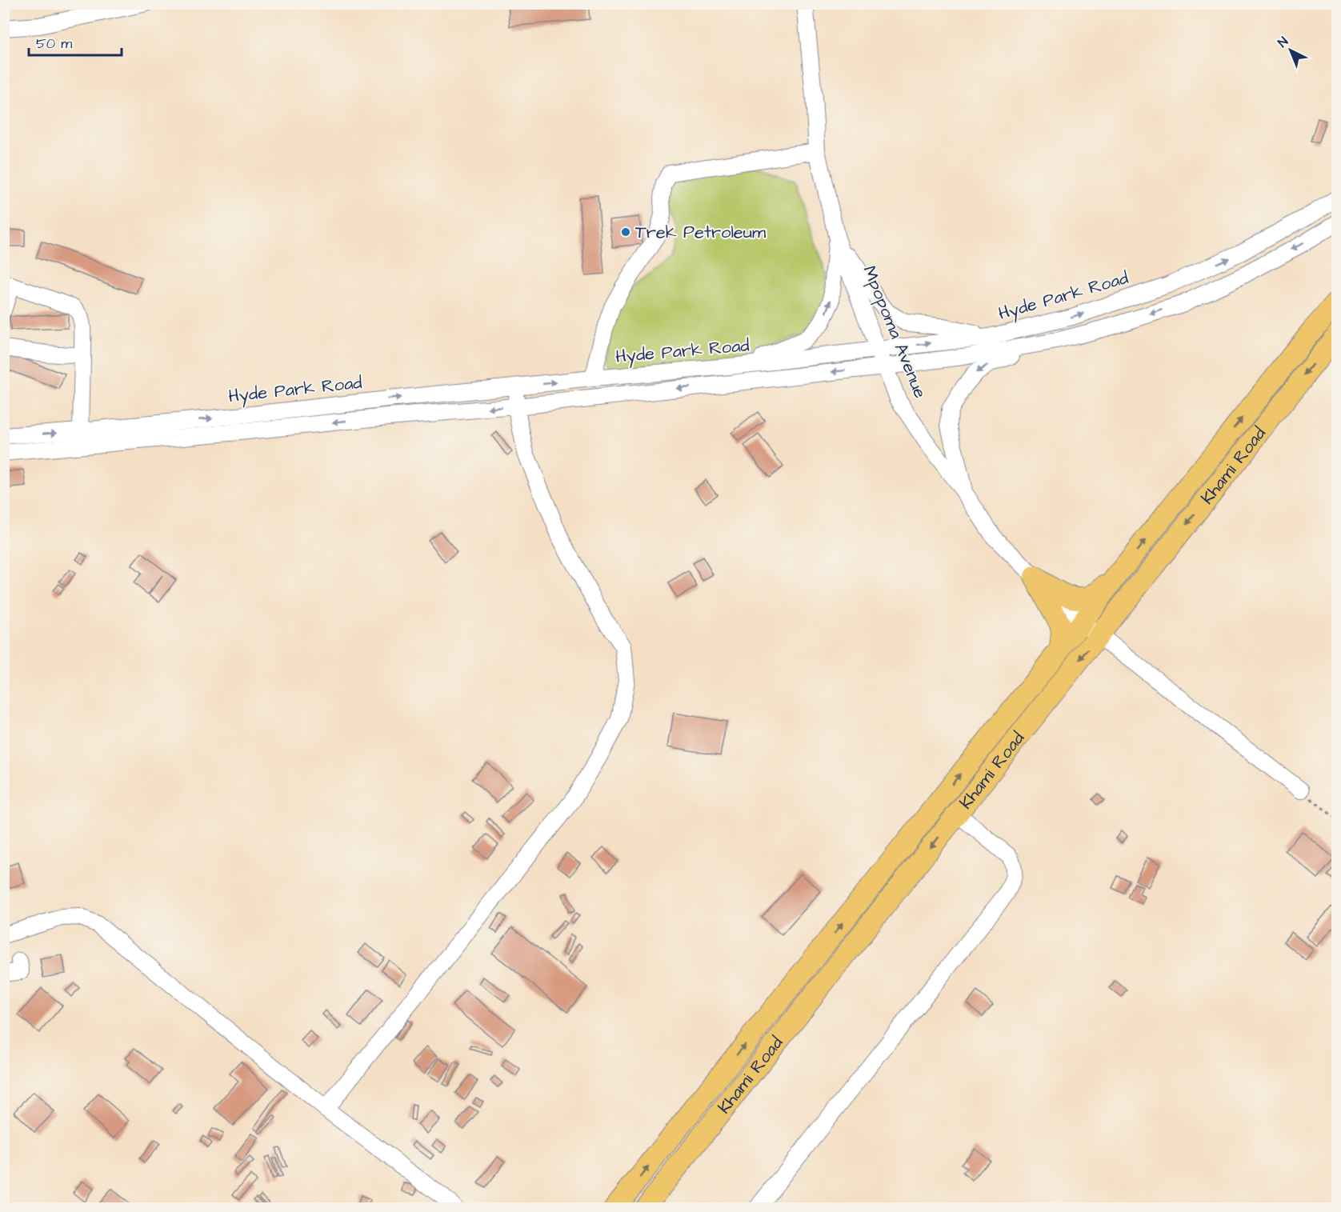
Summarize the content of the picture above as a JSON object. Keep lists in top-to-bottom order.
{
  "streets": {
    "main road": ["Khami Road"],
    "street": ["Hyde Park Road", "Mpopoma Avenue"]
  },
  "crossings": [
    ["Hyde Park Road", "Mpopoma Avenue"],
    ["Mpopoma Avenue", "Khami Road"]
  ],
  "places": ["Trek Petroleum"],
  "scale_bar": "50 m",
  "north": "top left"
}
